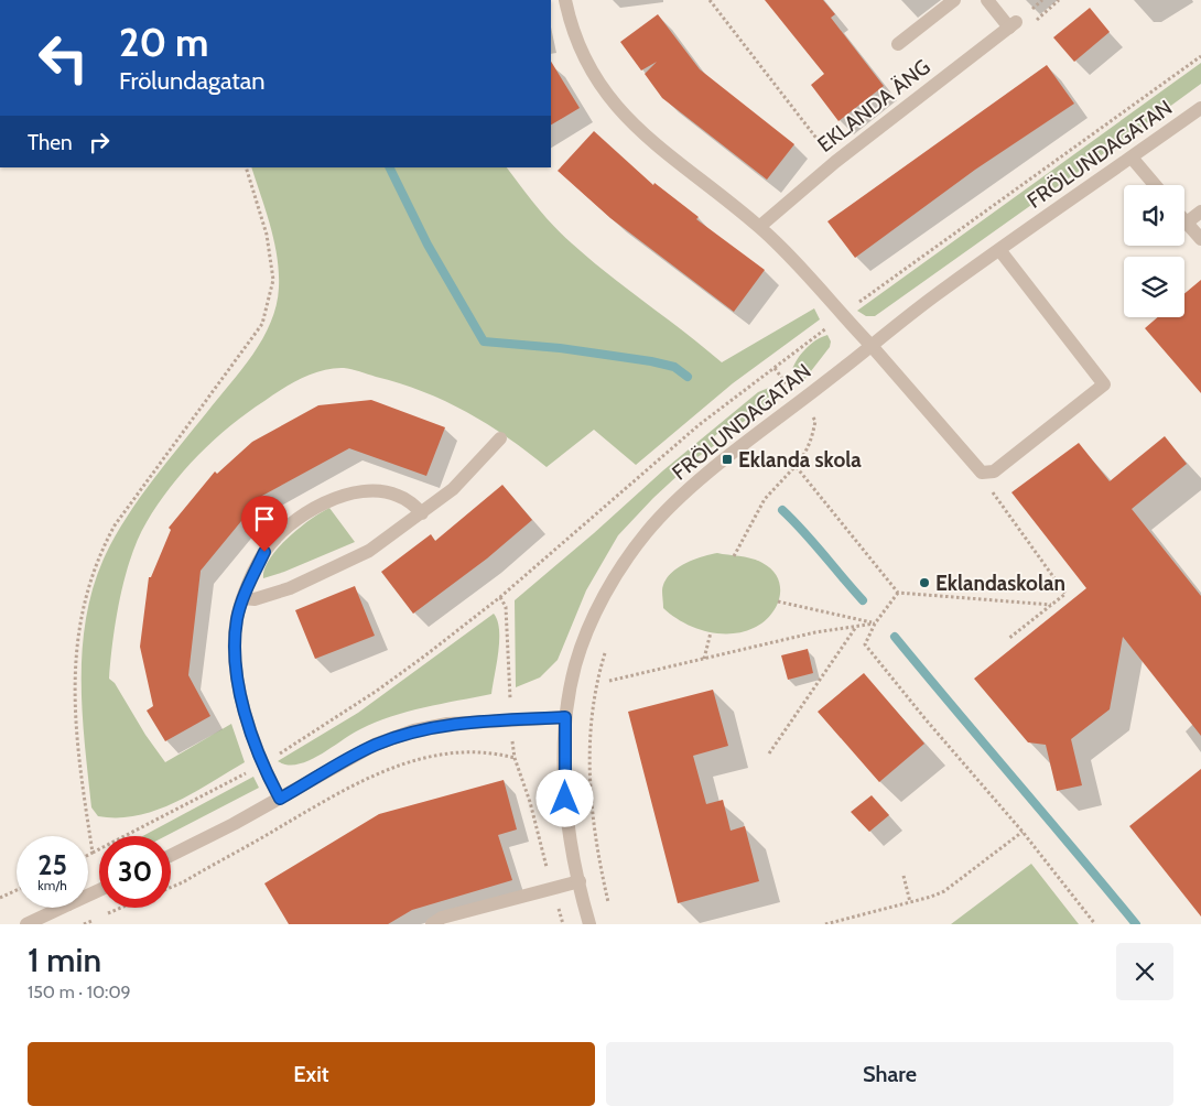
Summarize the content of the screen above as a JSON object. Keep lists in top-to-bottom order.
{
  "streets": {
    "street": ["EKLANDA ÄNG", "FRÖLUNDAGATAN"]
  },
  "places": {
    "transit": ["Eklanda skola"],
    "other": ["Eklandaskolan"]
  },
  "page": {
    "turn": ["20 m", "Frölundagatan"],
    "then": "Then",
    "speed": "25 km/h",
    "limit": "30",
    "heading": ["1 min", "150 m · 10:09"],
    "buttons": ["Exit", "Share"]
  }
}
